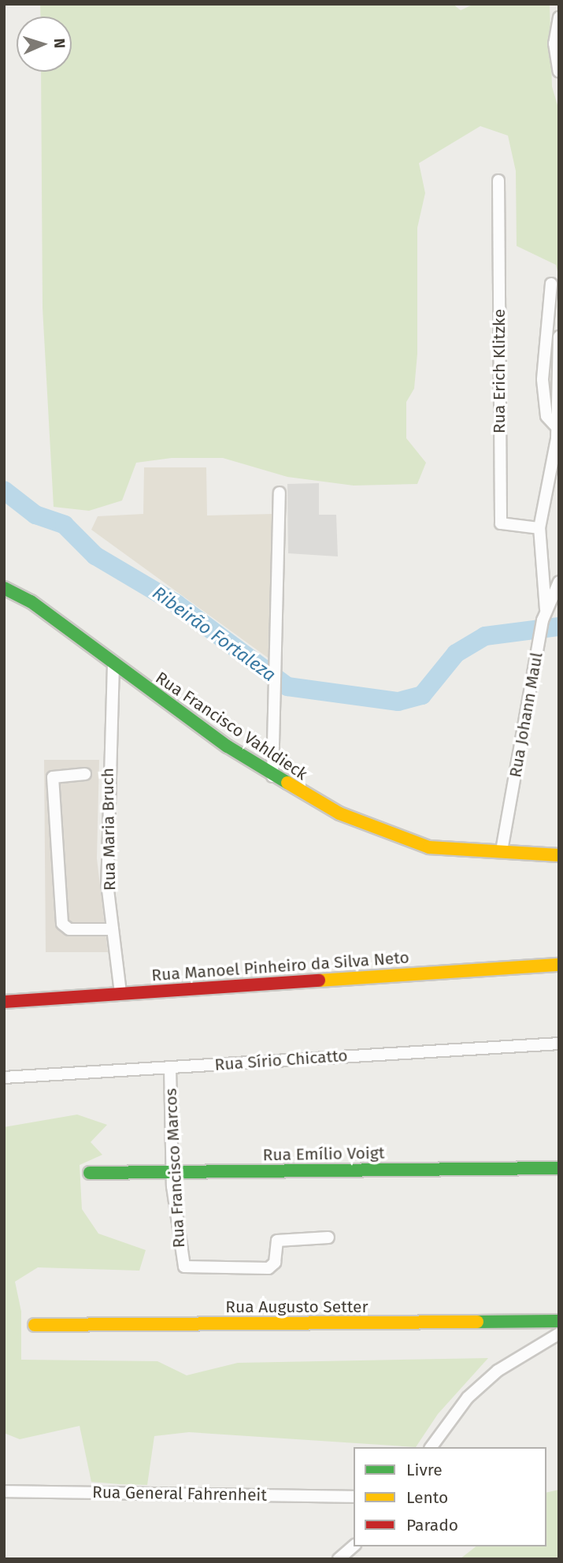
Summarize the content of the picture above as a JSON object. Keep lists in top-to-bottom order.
{
  "streets": {
    "street": [
      "Rua Erich Klitzke",
      "Rua Johann Maul",
      "Rua Francisco Vahldieck",
      "Rua Maria Bruch",
      "Rua Manoel Pinheiro da Silva Neto",
      "Rua Sírio Chicatto",
      "Rua Emílio Voigt",
      "Rua Francisco Marcos",
      "Rua Augusto Setter",
      "Rua General Fahrenheit"
    ]
  },
  "crossings": [
    ["Rua Johann Maul", "Rua Francisco Vahldieck"],
    ["Rua Francisco Vahldieck", "Rua Maria Bruch"],
    ["Rua Maria Bruch", "Rua Manoel Pinheiro da Silva Neto"],
    ["Rua Sírio Chicatto", "Rua Francisco Marcos"],
    ["Rua Emílio Voigt", "Rua Francisco Marcos"]
  ],
  "water": ["Ribeirão Fortaleza"],
  "legend": ["Livre", "Lento", "Parado"],
  "north": "right"
}
